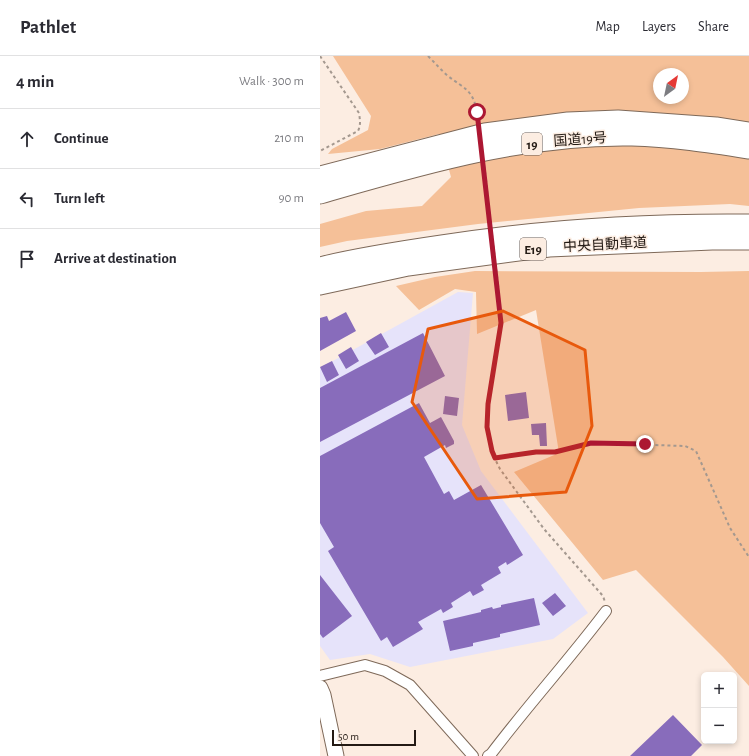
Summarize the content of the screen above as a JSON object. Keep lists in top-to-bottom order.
{
  "streets": {
    "highway": [
      "国道19号",
      "19",
      "中央自動車道",
      "E19"
    ]
  },
  "scale_bar": "50 m",
  "north": "top right",
  "page": {
    "header": "Pathlet",
    "nav": ["Map", "Layers", "Share"],
    "heading": ["4 min", "Walk · 300 m"],
    "list": [
      ["Continue", "210 m"],
      ["Turn left", "90 m"],
      "Arrive at destination"
    ],
    "map_buttons": ["+", "−"],
    "scale": "50 m"
  }
}
